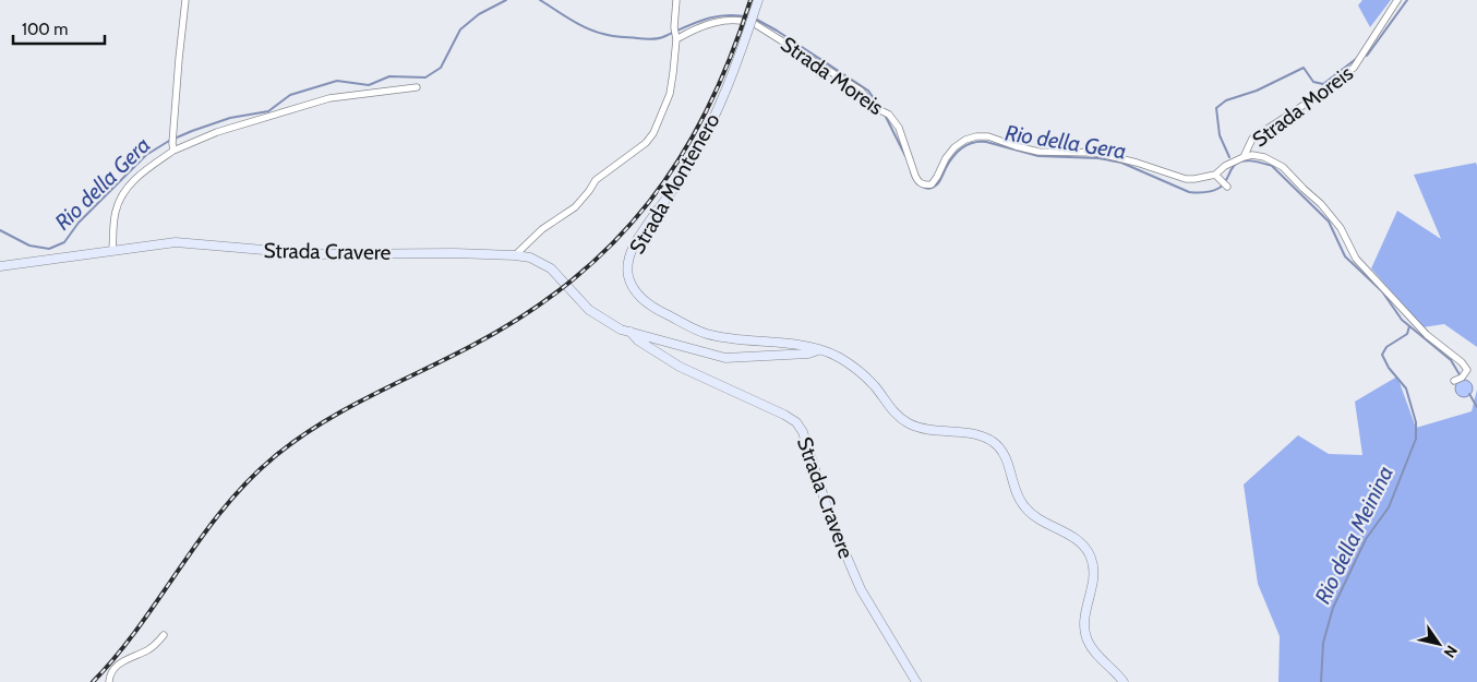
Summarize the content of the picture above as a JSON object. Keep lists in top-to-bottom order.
{
  "streets": {
    "street": ["Strada Moreis", "Strada Montenero", "Strada Cravere"]
  },
  "crossings": [
    ["Strada Montenero", "Strada Cravere"]
  ],
  "water": ["Rio della Gera", "Rio della Meinina"],
  "scale_bar": "100 m",
  "north": "bottom right"
}
